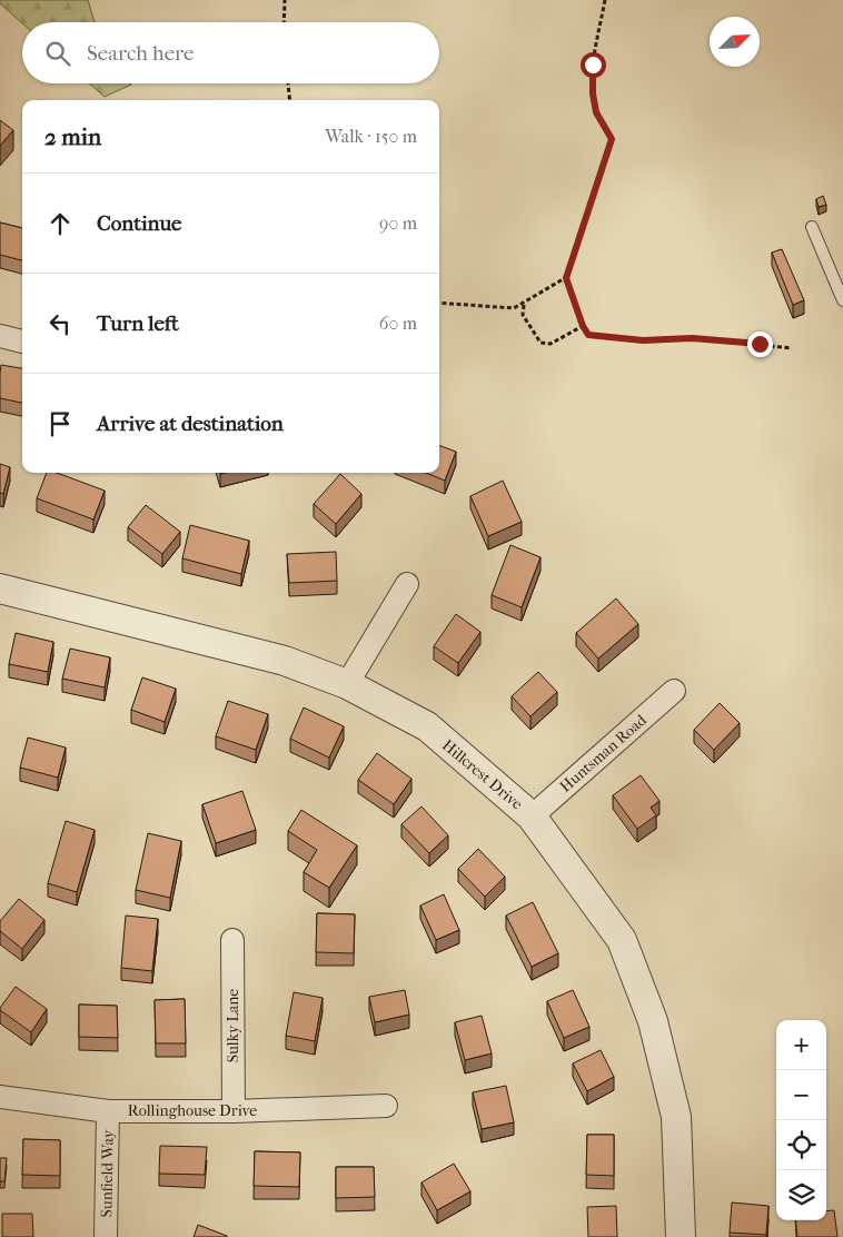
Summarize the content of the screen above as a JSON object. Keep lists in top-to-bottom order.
{
  "streets": {
    "street": [
      "Huntsman Road",
      "Hillcrest Drive",
      "Sulky Lane",
      "Rollinghouse Drive",
      "Sunfield Way"
    ]
  },
  "crossings": [
    ["Huntsman Road", "Hillcrest Drive"],
    ["Sulky Lane", "Rollinghouse Drive"],
    ["Rollinghouse Drive", "Sunfield Way"]
  ],
  "north": "top right",
  "page": {
    "search": "Search here",
    "heading": ["2 min", "Walk · 150 m"],
    "list": [
      ["Continue", "90 m"],
      ["Turn left", "60 m"],
      "Arrive at destination"
    ],
    "map_buttons": ["+", "−"]
  }
}
